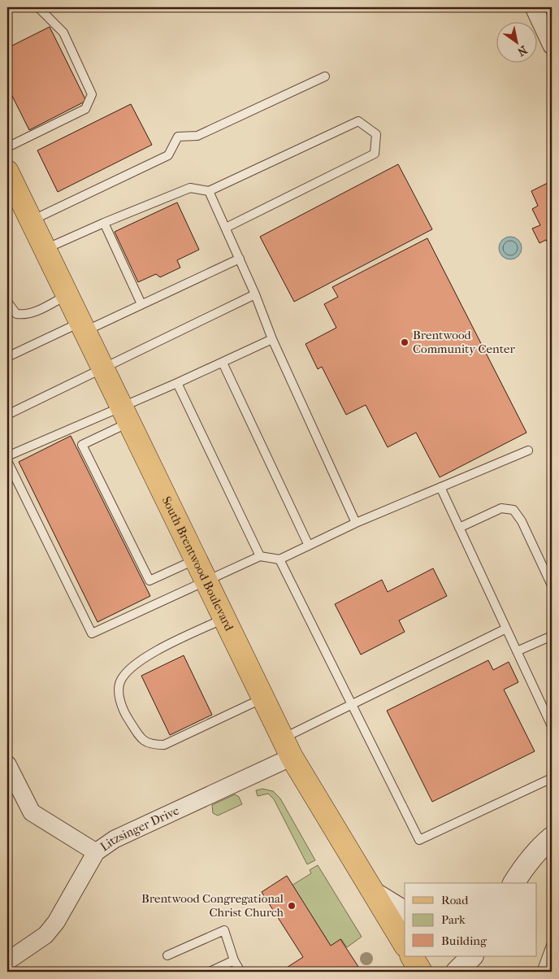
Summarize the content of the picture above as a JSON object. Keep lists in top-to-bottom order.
{
  "streets": {
    "main road": ["South Brentwood Boulevard"],
    "street": ["Litzsinger Drive"]
  },
  "crossings": [
    ["South Brentwood Boulevard", "Litzsinger Drive"]
  ],
  "places": ["Brentwood Community Center", "Brentwood Congregational Christ Church"],
  "legend": ["Road", "Park", "Building"],
  "north": "bottom right"
}
